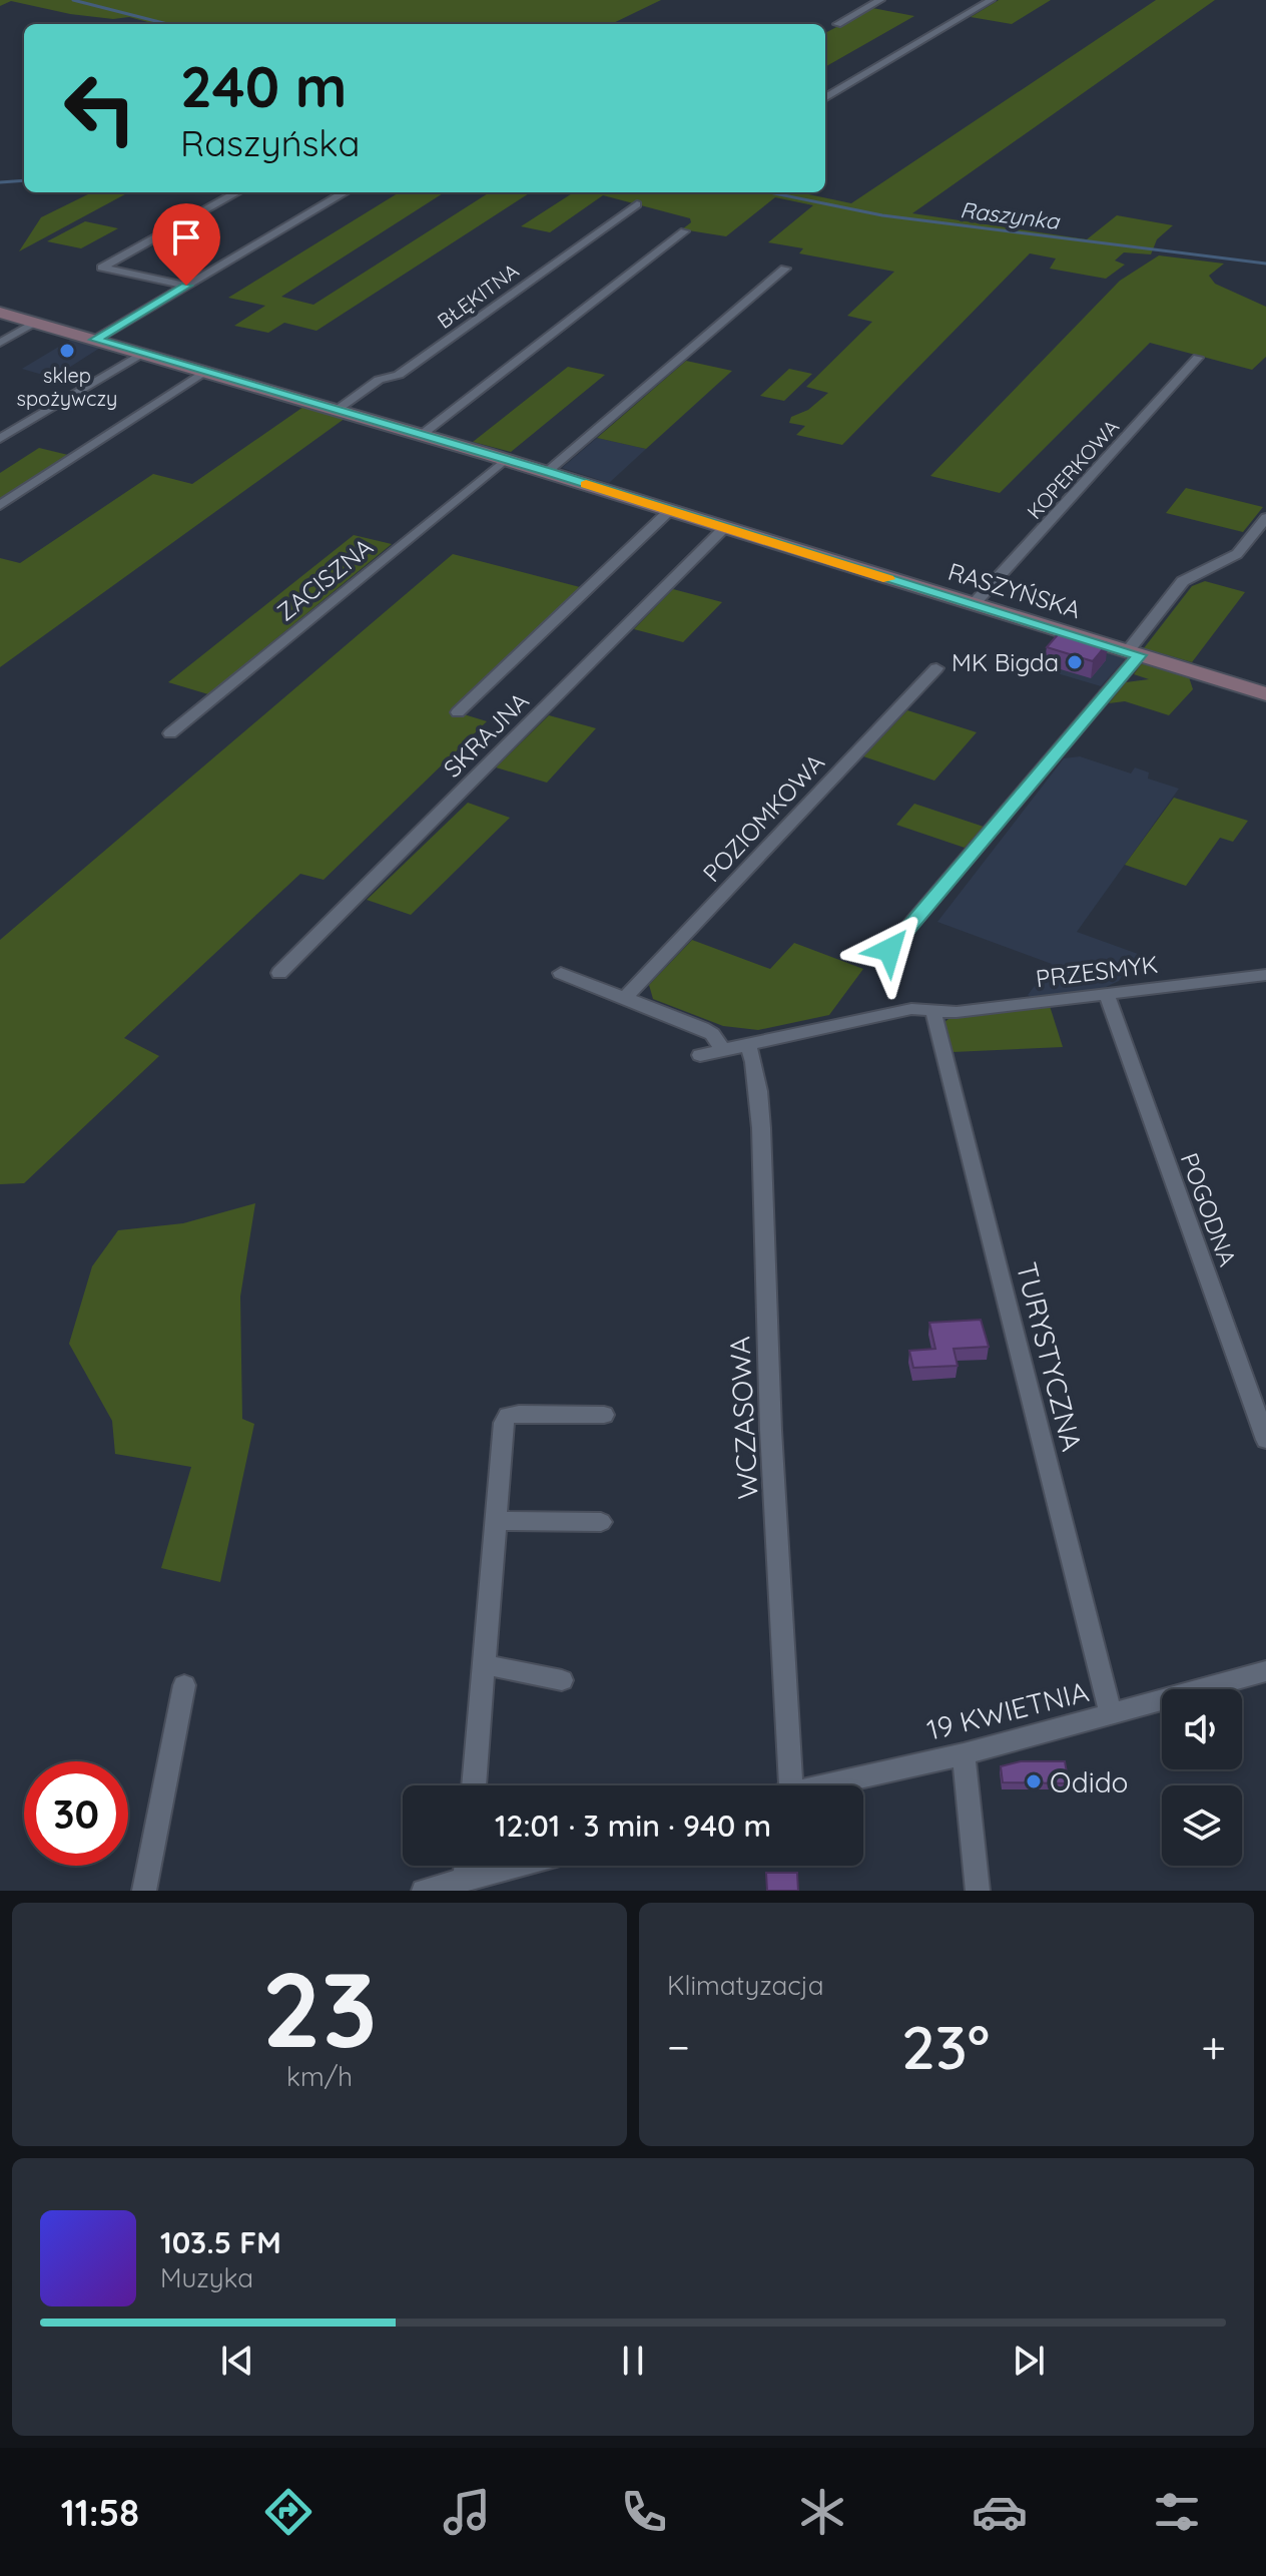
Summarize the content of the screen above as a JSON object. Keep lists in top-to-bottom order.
{
  "streets": {
    "street": [
      "BŁĘKITNA",
      "KOPERKOWA",
      "ZACISZNA",
      "RASZYŃSKA",
      "SKRAJNA",
      "POZIOMKOWA",
      "PRZESMYK",
      "POGODNA",
      "TURYSTYCZNA",
      "WCZASOWA",
      "19 KWIETNIA"
    ]
  },
  "crossings": [
    ["BŁĘKITNA", "RASZYŃSKA"],
    ["KOPERKOWA", "RASZYŃSKA"],
    ["ZACISZNA", "RASZYŃSKA"],
    ["RASZYŃSKA", "SKRAJNA"],
    ["PRZESMYK", "POGODNA"],
    ["PRZESMYK", "TURYSTYCZNA"],
    ["PRZESMYK", "WCZASOWA"],
    ["TURYSTYCZNA", "19 KWIETNIA"]
  ],
  "water": ["Raszynka"],
  "places": ["sklep spożywczy", "MK Bigda", "Odido"],
  "page": {
    "turn": ["240 m", "Raszyńska"],
    "limit": "30",
    "trip": "12:01 · 3 min · 940 m",
    "tile": [
      ["23", "km/h"],
      "Klimatyzacja"
    ],
    "heat": ["−", "23°", "+"],
    "song": ["103.5 FM", "Muzyka"],
    "tabs": "11:58"
  }
}
